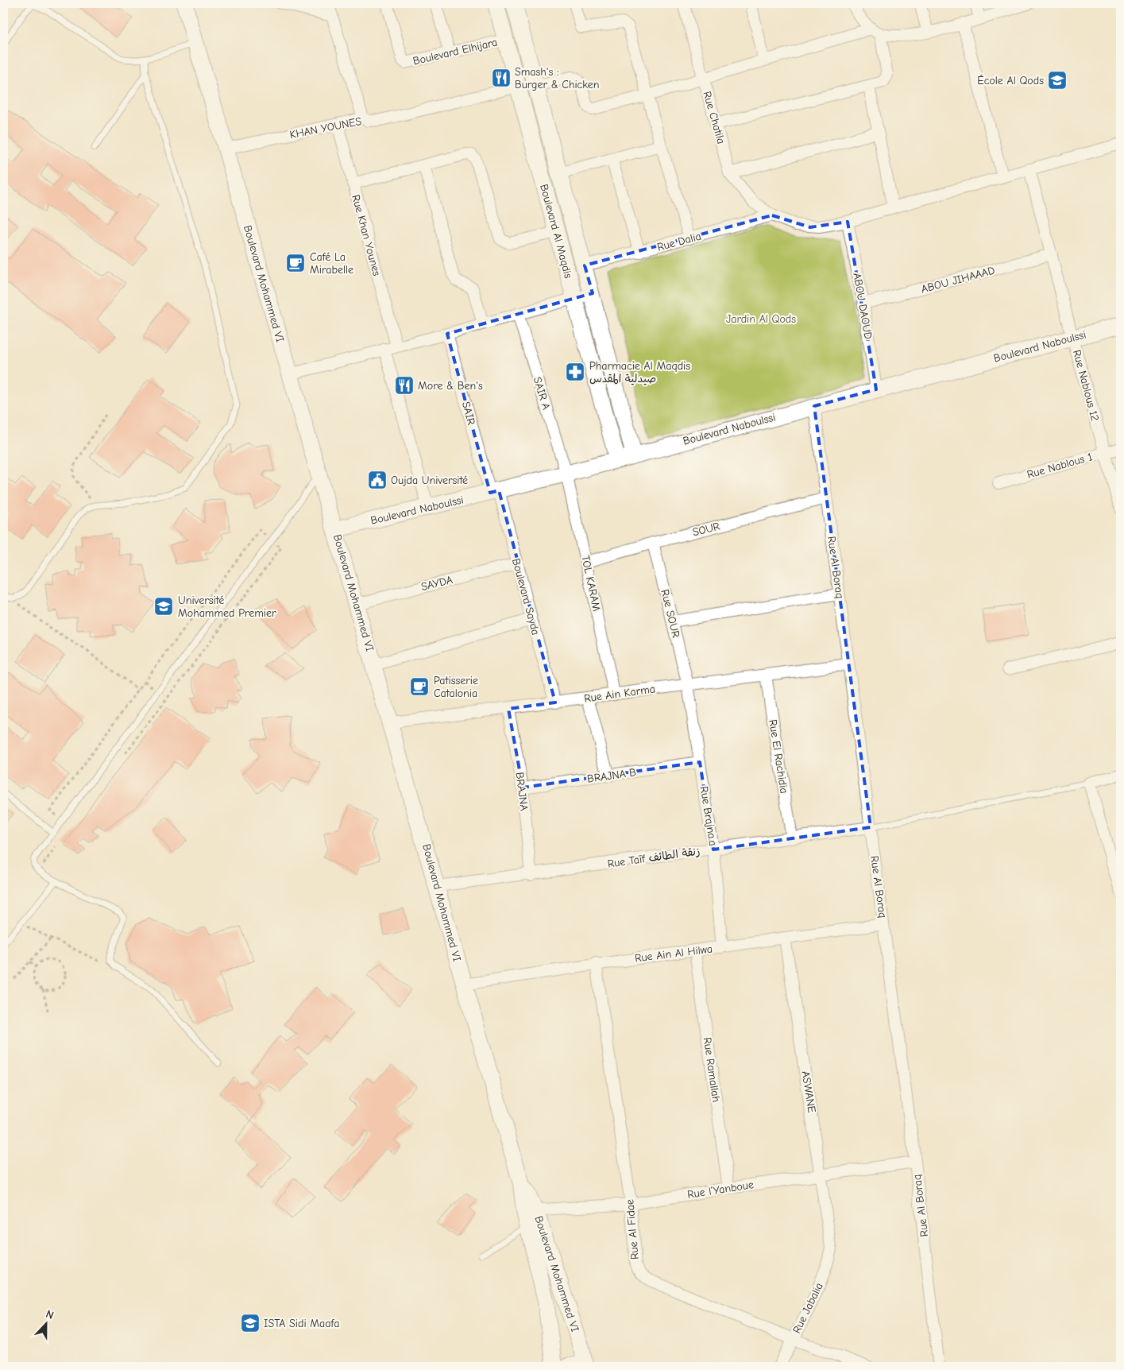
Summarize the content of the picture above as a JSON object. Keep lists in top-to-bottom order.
{
  "streets": {
    "street": [
      "Boulevard Elhijara",
      "Rue Chatila",
      "KHAN YOUNES",
      "Boulevard Al Maqdis",
      "Rue Khan Younes",
      "Rue Dalia",
      "ABOU JIHAAAD",
      "Boulevard Mohammed VI",
      "ABOU DAOUD",
      "Boulevard Naboulssi",
      "Rue Nablous 12",
      "SAIR A",
      "SAIR",
      "Rue Nablous 1",
      "SOUR",
      "Rue Al Boraq",
      "SAYDA",
      "TOL KARAM",
      "Boulevard Sayda",
      "Rue SOUR",
      "Rue Ain Karma",
      "Rue El Rachidia",
      "BRAJNA B",
      "BRAJNA",
      "Rue Brajna.a",
      "Rue Taïf زنقة الطائف",
      "Rue Ain Al Hilwa",
      "Rue Ramallah",
      "ASWANE",
      "Rue l’Yanboue",
      "Rue Al Fidae",
      "Rue Jabalia"
    ]
  },
  "crossings": [
    ["Boulevard Elhijara", "Boulevard Al Maqdis"],
    ["Rue Chatila", "Rue Dalia"],
    ["Rue Chatila", "ABOU DAOUD"],
    ["Rue Chatila", "Rue Nablous 12"],
    ["KHAN YOUNES", "Boulevard Al Maqdis"],
    ["KHAN YOUNES", "Rue Khan Younes"],
    ["KHAN YOUNES", "Boulevard Mohammed VI"],
    ["Boulevard Al Maqdis", "Rue Dalia"],
    ["Boulevard Al Maqdis", "Boulevard Naboulssi"],
    ["ABOU JIHAAAD", "ABOU DAOUD"],
    ["ABOU JIHAAAD", "Rue Nablous 12"],
    ["Boulevard Mohammed VI", "Boulevard Naboulssi"],
    ["Boulevard Mohammed VI", "SAYDA"],
    ["Boulevard Mohammed VI", "Rue Ain Karma"],
    ["Boulevard Mohammed VI", "Rue Taïf زنقة الطائف"],
    ["Boulevard Mohammed VI", "Rue Ain Al Hilwa"],
    ["Boulevard Mohammed VI", "Rue l’Yanboue"],
    ["ABOU DAOUD", "Boulevard Naboulssi"],
    ["Boulevard Naboulssi", "Rue Nablous 12"],
    ["Boulevard Naboulssi", "SAIR A"],
    ["Boulevard Naboulssi", "SAIR"],
    ["Boulevard Naboulssi", "Rue Al Boraq"],
    ["Boulevard Naboulssi", "TOL KARAM"],
    ["Boulevard Naboulssi", "Boulevard Sayda"],
    ["Rue Nablous 12", "Rue Nablous 1"],
    ["SAIR A", "TOL KARAM"],
    ["SAIR", "Boulevard Sayda"],
    ["SOUR", "Rue Al Boraq"],
    ["SOUR", "TOL KARAM"],
    ["SOUR", "Rue SOUR"],
    ["Rue Al Boraq", "Rue Ain Karma"],
    ["Rue Al Boraq", "Rue Taïf زنقة الطائف"],
    ["Rue Al Boraq", "Rue Ain Al Hilwa"],
    ["Rue Al Boraq", "Rue l’Yanboue"],
    ["SAYDA", "Boulevard Sayda"],
    ["TOL KARAM", "Rue Ain Karma"],
    ["Boulevard Sayda", "Rue Ain Karma"],
    ["Rue SOUR", "Rue Ain Karma"],
    ["Rue SOUR", "Rue Brajna.a"],
    ["Rue Ain Karma", "Rue El Rachidia"],
    ["Rue Ain Karma", "BRAJNA"],
    ["Rue Ain Karma", "Rue Brajna.a"],
    ["Rue El Rachidia", "Rue Taïf زنقة الطائف"],
    ["BRAJNA B", "BRAJNA"],
    ["BRAJNA B", "Rue Brajna.a"],
    ["BRAJNA", "Rue Taïf زنقة الطائف"],
    ["Rue Brajna.a", "Rue Taïf زنقة الطائف"],
    ["Rue Brajna.a", "Rue Ain Al Hilwa"],
    ["Rue Ain Al Hilwa", "Rue Ramallah"],
    ["Rue Ain Al Hilwa", "ASWANE"],
    ["Rue Ain Al Hilwa", "Rue Al Fidae"],
    ["Rue Ramallah", "Rue l’Yanboue"],
    ["ASWANE", "Rue l’Yanboue"],
    ["ASWANE", "Rue Jabalia"],
    ["Rue l’Yanboue", "Rue Al Fidae"],
    ["Rue Al Fidae", "Rue Jabalia"]
  ],
  "parks": ["Jardin Al Qods"],
  "places": {
    "restaurant": ["Smash's : Burger & Chicken", "More & Ben's"],
    "school or university": ["École Al Qods", "Université Mohammed Premier", "ISTA Sidi Maafa"],
    "cafe": ["Café La Mirabelle", "Patisserie Catalonia"],
    "pharmacy": ["Pharmacie Al Maqdis صيدلية المقدس"],
    "public building": ["Oujda Université"]
  },
  "north": "top"
}
